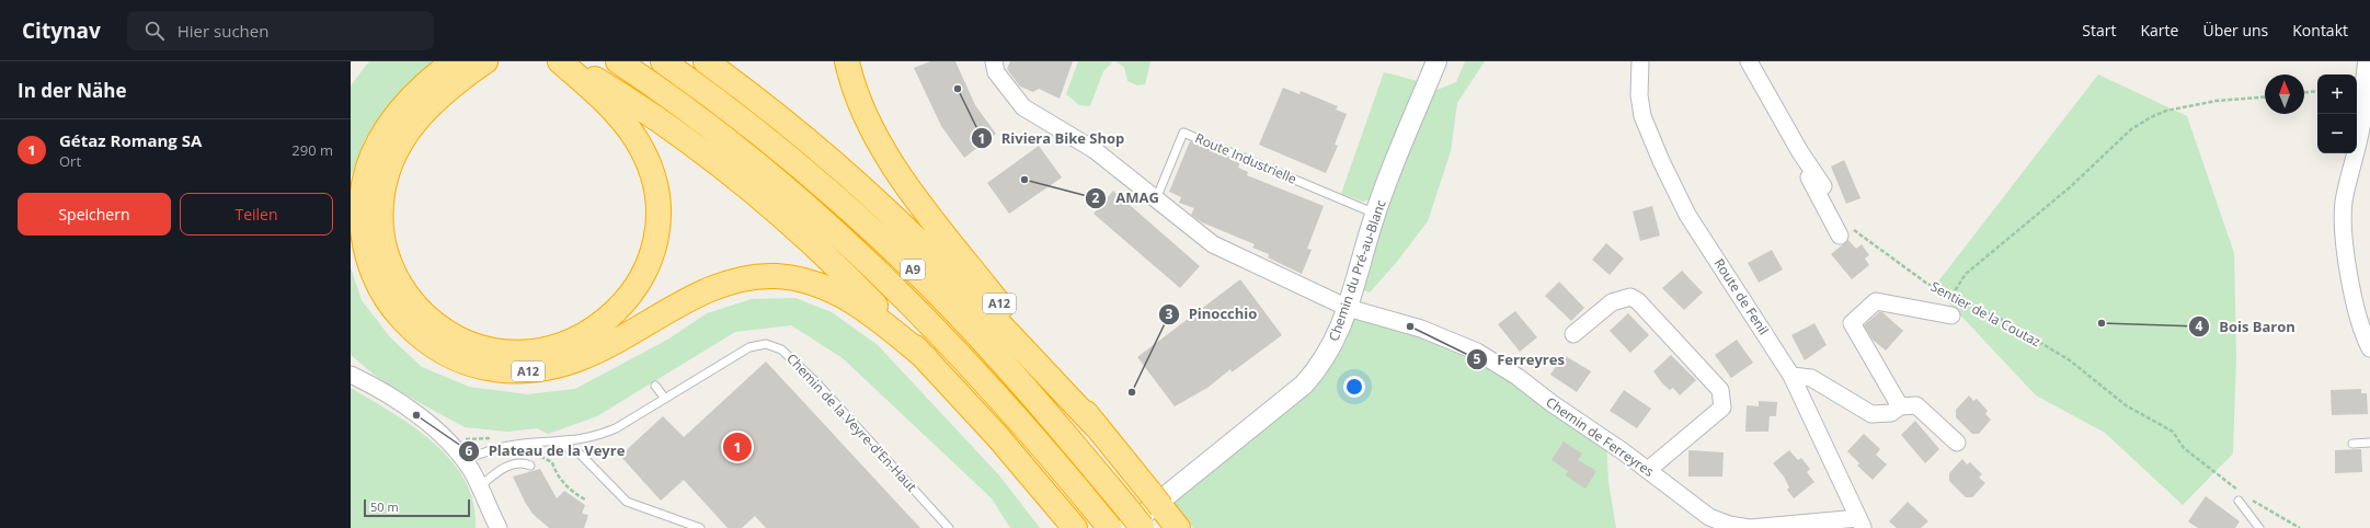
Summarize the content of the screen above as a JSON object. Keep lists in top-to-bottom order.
{
  "streets": {
    "highway": ["A9", "A12"],
    "street": ["Chemin du Pré-au-Blanc", "Route de Fenil", "Chemin de Ferreyres"],
    "lane": ["Route Industrielle", "Chemin de la Veyre-d'En-Haut"],
    "path": ["Sentier de la Coutaz"]
  },
  "crossings": [
    ["Route Industrielle", "Chemin du Pré-au-Blanc"],
    ["A9", "Chemin du Pré-au-Blanc"],
    ["Chemin du Pré-au-Blanc", "Chemin de Ferreyres"],
    ["Route de Fenil", "Chemin de Ferreyres"]
  ],
  "places": [
    "Riviera Bike Shop",
    "AMAG",
    "Bois Baron",
    "Ferreyres",
    "Pinocchio",
    "Plateau de la Veyre"
  ],
  "scale_bar": "50 m",
  "north": "top",
  "page": {
    "header": "Citynav",
    "search": "Hier suchen",
    "nav": [
      "Start",
      "Karte",
      "Über uns",
      "Kontakt"
    ],
    "heading": "In der Nähe",
    "map_buttons": ["+", "−"],
    "list": [
      {
        "mark": "1",
        "name": "Gétaz Romang SA",
        "note": "Ort",
        "value": "290 m"
      }
    ],
    "buttons": ["Speichern", "Teilen"],
    "pins": "1",
    "scale": "50 m"
  }
}
